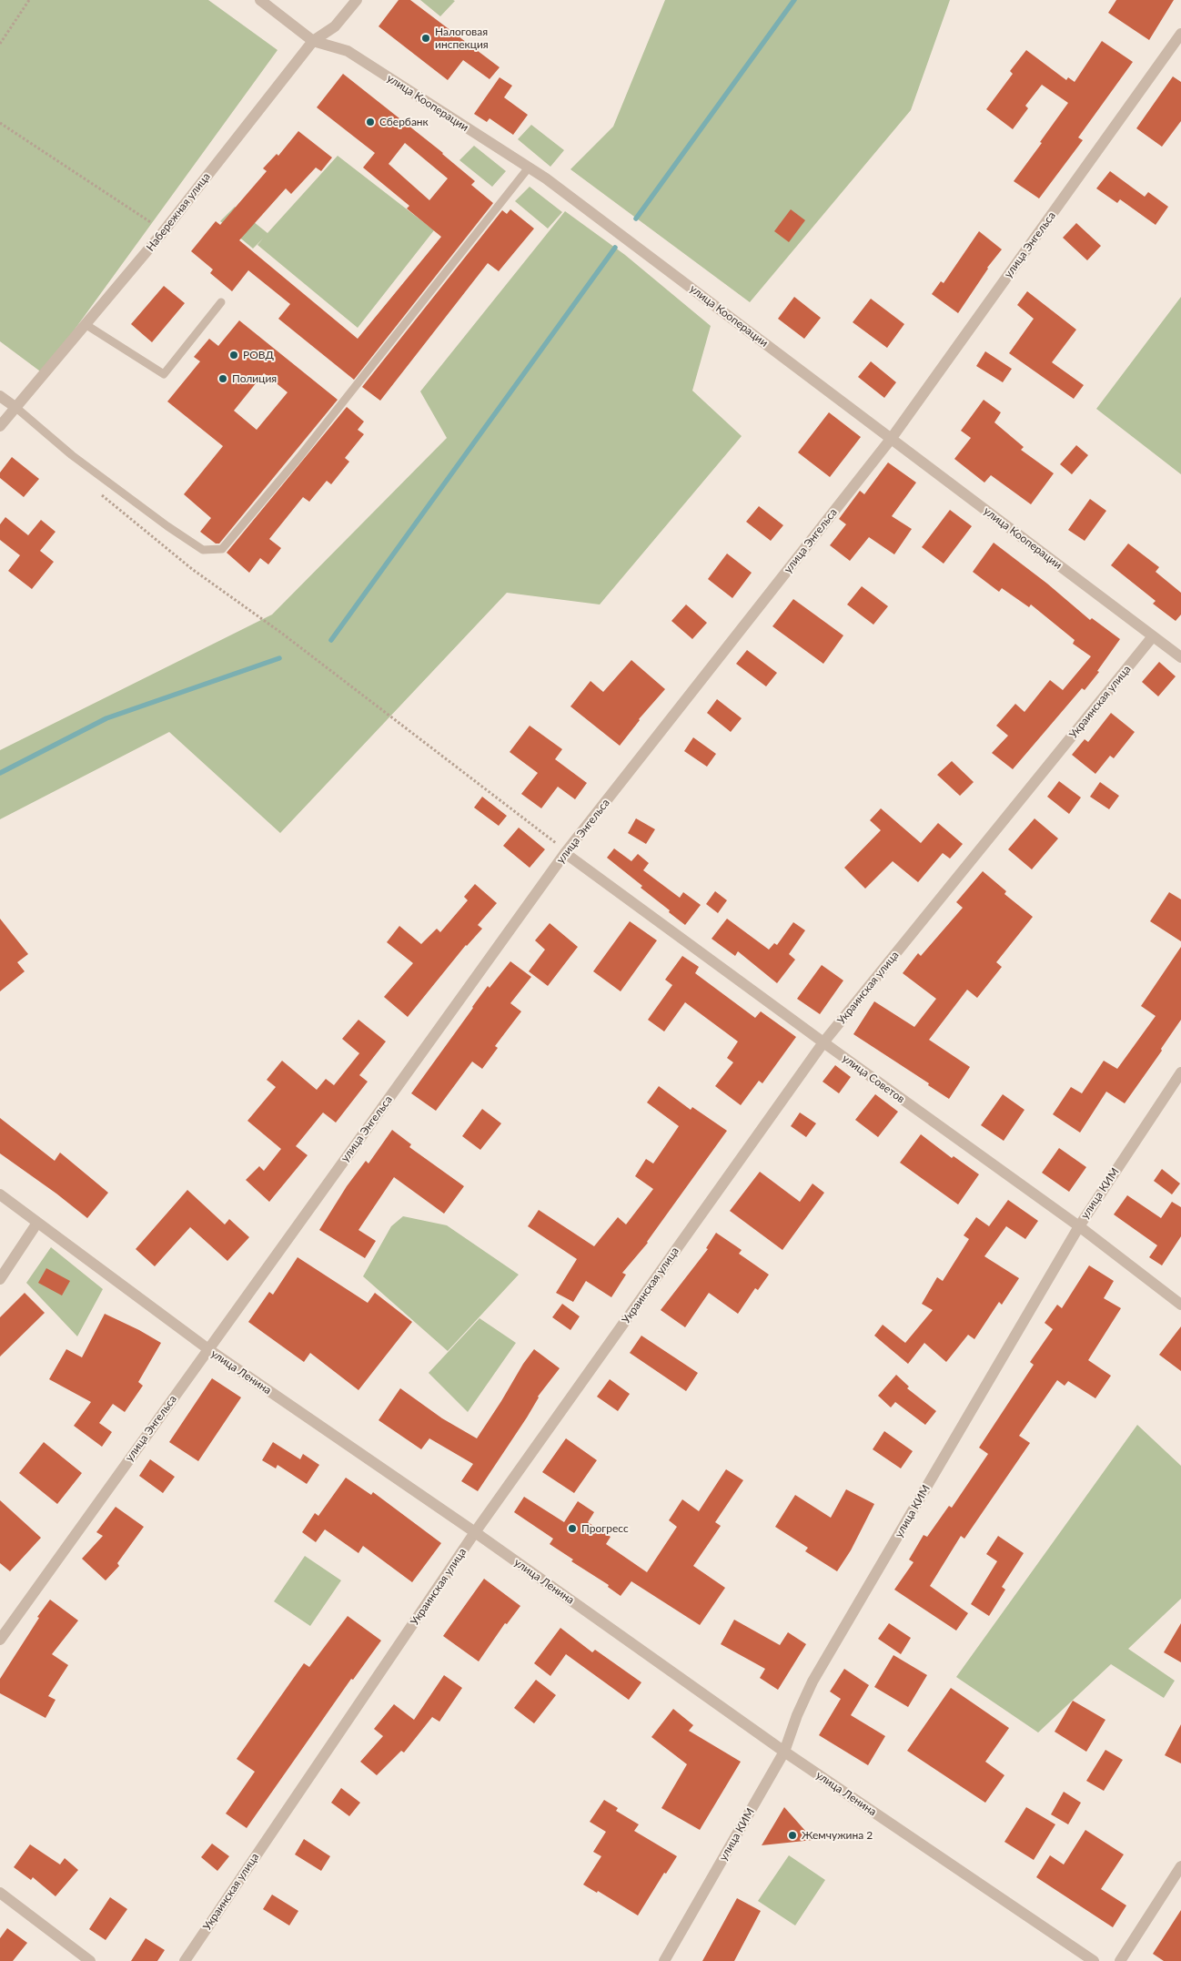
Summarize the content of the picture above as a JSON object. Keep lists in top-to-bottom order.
{
  "streets": {
    "street": [
      "улица Кооперации",
      "Набережная улица",
      "улица Энгельса",
      "Украинская улица",
      "улица Советов",
      "улица КИМ",
      "улица Ленина"
    ]
  },
  "crossings": [
    ["улица Кооперации", "Набережная улица"],
    ["улица Кооперации", "улица Энгельса"],
    ["улица Кооперации", "Украинская улица"],
    ["улица Энгельса", "улица Советов"],
    ["улица Энгельса", "улица Ленина"],
    ["Украинская улица", "улица Советов"],
    ["Украинская улица", "улица Ленина"],
    ["улица Советов", "улица КИМ"],
    ["улица КИМ", "улица Ленина"]
  ],
  "places": [
    "Налоговая инспекция",
    "Сбербанк",
    "РОВД",
    "Полиция",
    "Прогресс",
    "Жемчужина 2"
  ]
}
